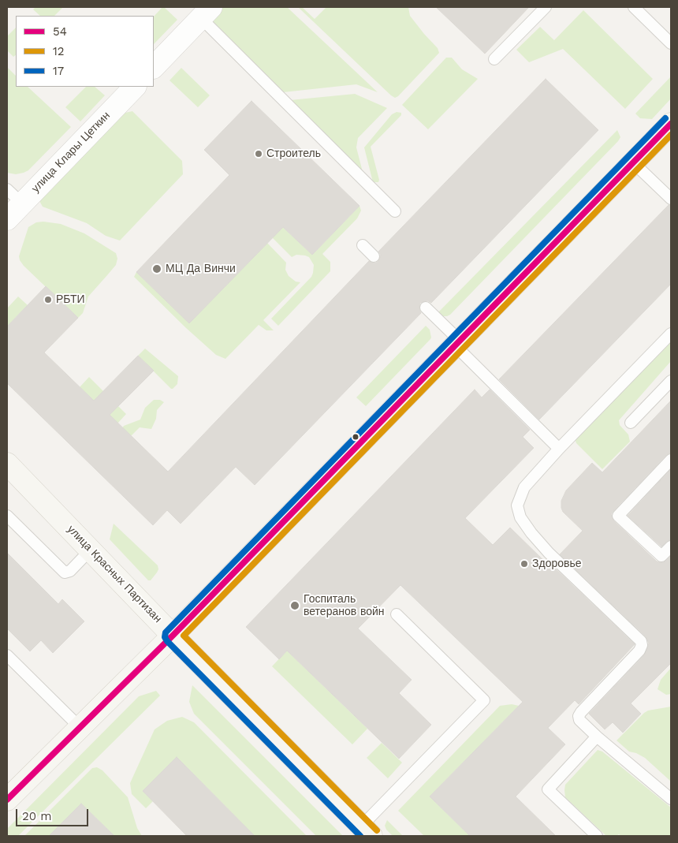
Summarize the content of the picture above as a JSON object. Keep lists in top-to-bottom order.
{
  "streets": {
    "street": ["улица Клары Цеткин", "улица Красных Партизан"]
  },
  "places": [
    "Строитель",
    "МЦ Да Винчи",
    "РБТИ",
    "Здоровье",
    "Госпиталь ветеранов войн"
  ],
  "lines": ["transit line 17", "transit line 54", "transit line 12"],
  "legend": ["54", "12", "17"],
  "scale_bar": "20 m"
}
